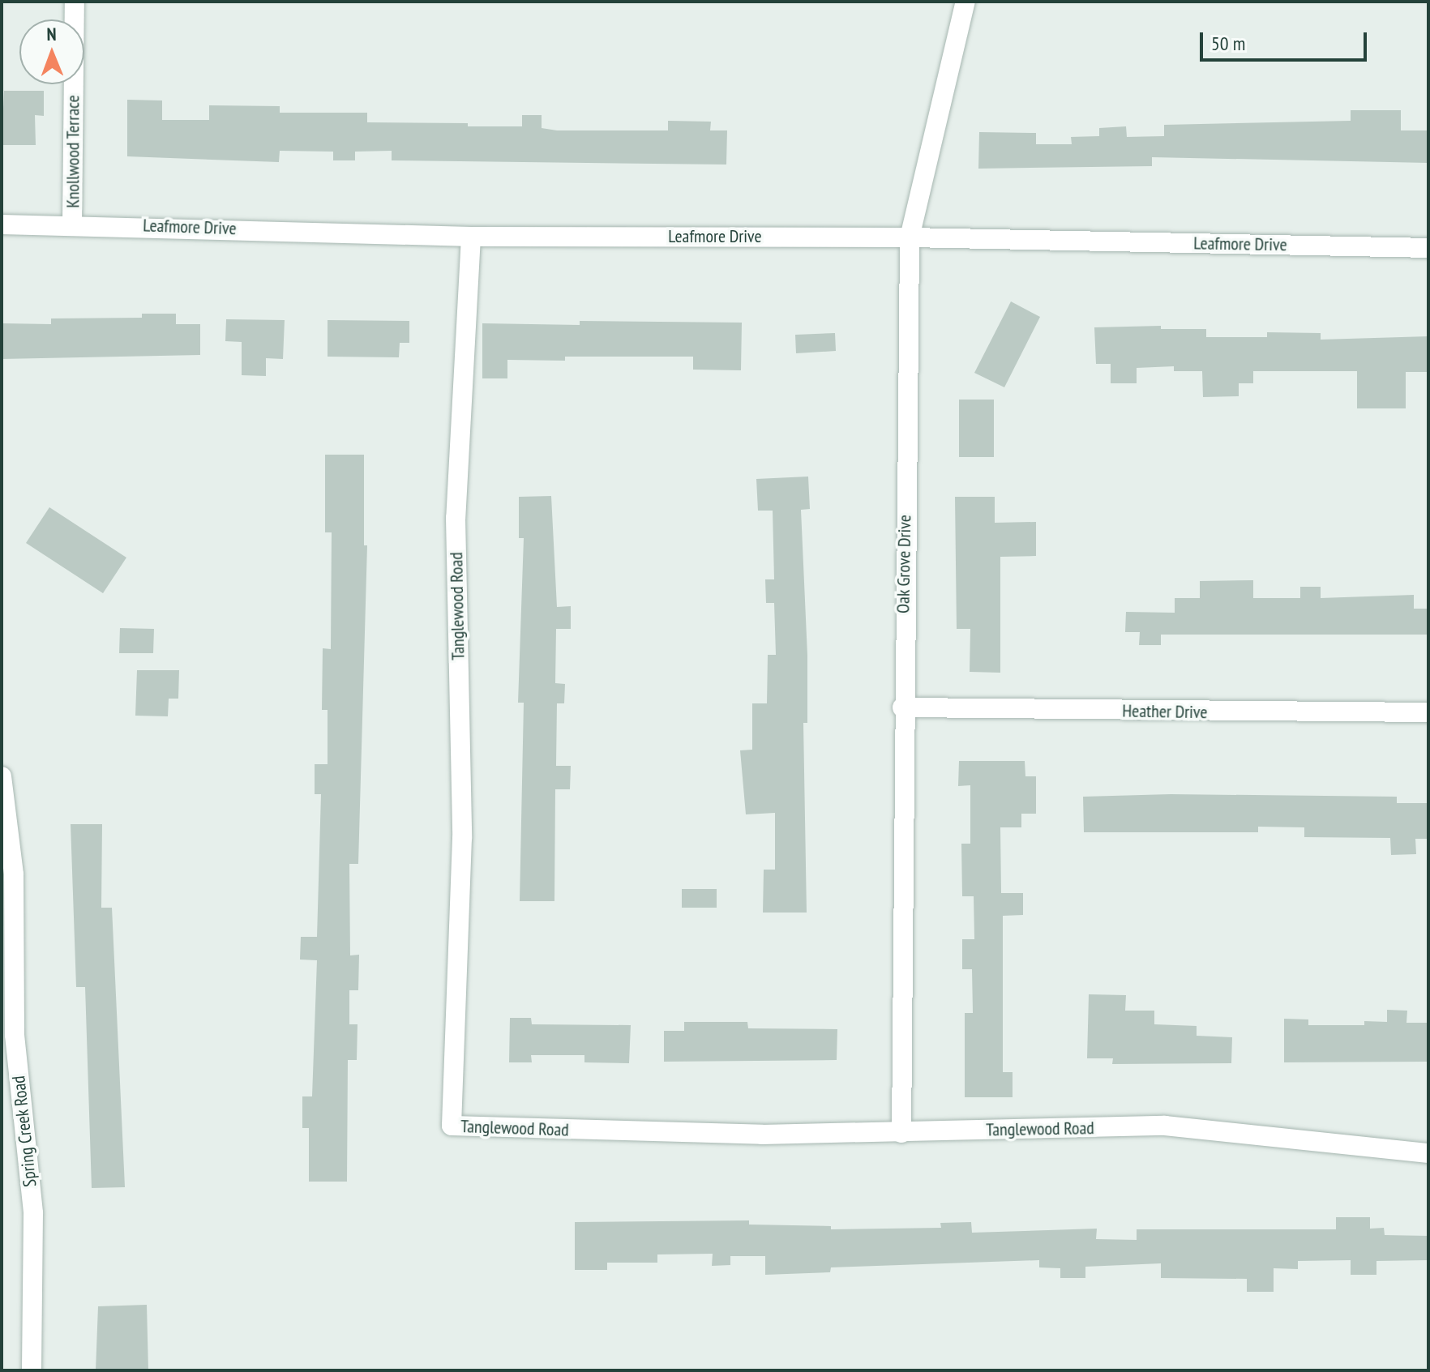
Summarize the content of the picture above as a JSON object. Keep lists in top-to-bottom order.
{
  "streets": {
    "street": [
      "Knollwood Terrace",
      "Leafmore Drive",
      "Oak Grove Drive",
      "Tanglewood Road",
      "Heather Drive",
      "Spring Creek Road"
    ]
  },
  "crossings": [
    ["Knollwood Terrace", "Leafmore Drive"],
    ["Leafmore Drive", "Oak Grove Drive"],
    ["Leafmore Drive", "Tanglewood Road"],
    ["Oak Grove Drive", "Tanglewood Road"],
    ["Oak Grove Drive", "Heather Drive"]
  ],
  "scale_bar": "50 m",
  "north": "top"
}
